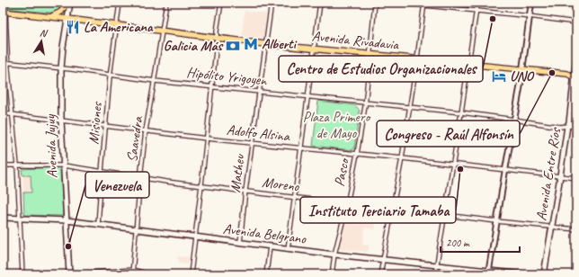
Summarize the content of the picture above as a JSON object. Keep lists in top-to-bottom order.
{
  "streets": {
    "main road": [
      "Avenida Rivadavia",
      "Avenida Jujuy",
      "Avenida Entre Ríos",
      "Avenida Belgrano"
    ],
    "street": [
      "Hipólito Yrigoyen",
      "Misiones",
      "Adolfo Alsina",
      "Saavedra",
      "Pasco",
      "Matheu",
      "Moreno"
    ]
  },
  "crossings": [
    ["Avenida Rivadavia", "Misiones"],
    ["Avenida Rivadavia", "Saavedra"],
    ["Avenida Rivadavia", "Avenida Jujuy"],
    ["Avenida Rivadavia", "Pasco"],
    ["Avenida Rivadavia", "Matheu"],
    ["Avenida Rivadavia", "Avenida Entre Ríos"],
    ["Hipólito Yrigoyen", "Misiones"],
    ["Hipólito Yrigoyen", "Saavedra"],
    ["Hipólito Yrigoyen", "Avenida Jujuy"],
    ["Hipólito Yrigoyen", "Pasco"],
    ["Hipólito Yrigoyen", "Matheu"],
    ["Hipólito Yrigoyen", "Avenida Entre Ríos"],
    ["Misiones", "Adolfo Alsina"],
    ["Misiones", "Moreno"],
    ["Misiones", "Avenida Belgrano"],
    ["Adolfo Alsina", "Saavedra"],
    ["Adolfo Alsina", "Avenida Jujuy"],
    ["Adolfo Alsina", "Pasco"],
    ["Adolfo Alsina", "Matheu"],
    ["Adolfo Alsina", "Avenida Entre Ríos"],
    ["Saavedra", "Moreno"],
    ["Saavedra", "Avenida Belgrano"],
    ["Avenida Jujuy", "Moreno"],
    ["Avenida Jujuy", "Avenida Belgrano"],
    ["Pasco", "Moreno"],
    ["Pasco", "Avenida Belgrano"],
    ["Matheu", "Moreno"],
    ["Matheu", "Avenida Belgrano"],
    ["Avenida Entre Ríos", "Moreno"]
  ],
  "parks": ["Plaza Primero de Mayo"],
  "places": {
    "other": [
      "Centro de Estudios Organizacionales",
      "Congreso - Raúl Alfonsín",
      "Instituto Terciario Tamaba",
      "Venezuela"
    ],
    "restaurant": ["La Americana"],
    "metro station": ["Alberti"],
    "bank": ["Galicia Más"],
    "hotel": ["UNO"]
  },
  "scale_bar": "200 m",
  "north": "top"
}
